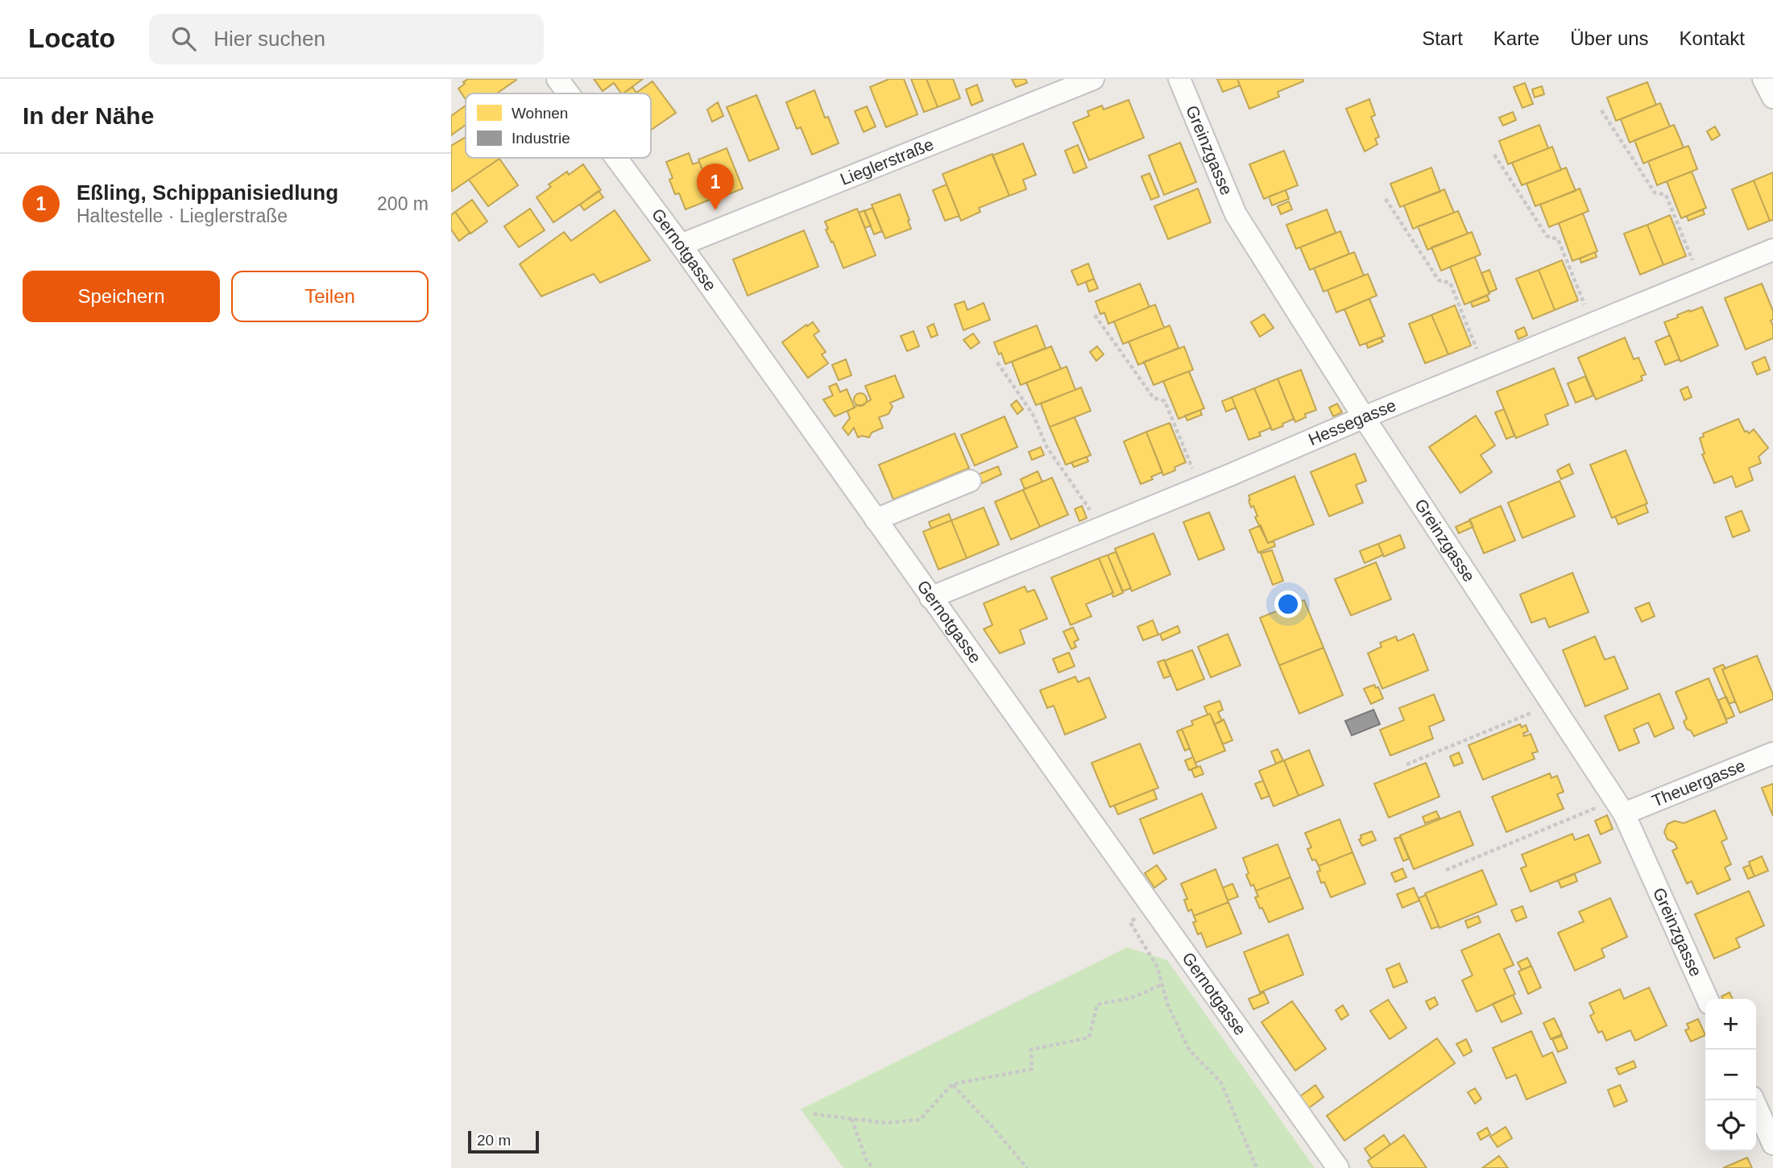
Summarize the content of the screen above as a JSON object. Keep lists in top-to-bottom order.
{
  "streets": {
    "street": [
      "Greinzgasse",
      "Lieglerstraße",
      "Gernotgasse",
      "Hessegasse",
      "Theuergasse"
    ]
  },
  "crossings": [
    ["Greinzgasse", "Hessegasse"],
    ["Greinzgasse", "Theuergasse"],
    ["Lieglerstraße", "Gernotgasse"],
    ["Gernotgasse", "Hessegasse"]
  ],
  "legend": ["Wohnen", "Industrie"],
  "scale_bar": "20 m",
  "page": {
    "header": "Locato",
    "search": "Hier suchen",
    "nav": [
      "Start",
      "Karte",
      "Über uns",
      "Kontakt"
    ],
    "heading": "In der Nähe",
    "list": [
      {
        "mark": "1",
        "name": "Eßling, Schippanisiedlung",
        "note": "Haltestelle · Lieglerstraße",
        "value": "200 m"
      }
    ],
    "pins": "1",
    "buttons": ["Speichern", "Teilen"],
    "map_buttons": ["+", "−"],
    "scale": "20 m"
  }
}
